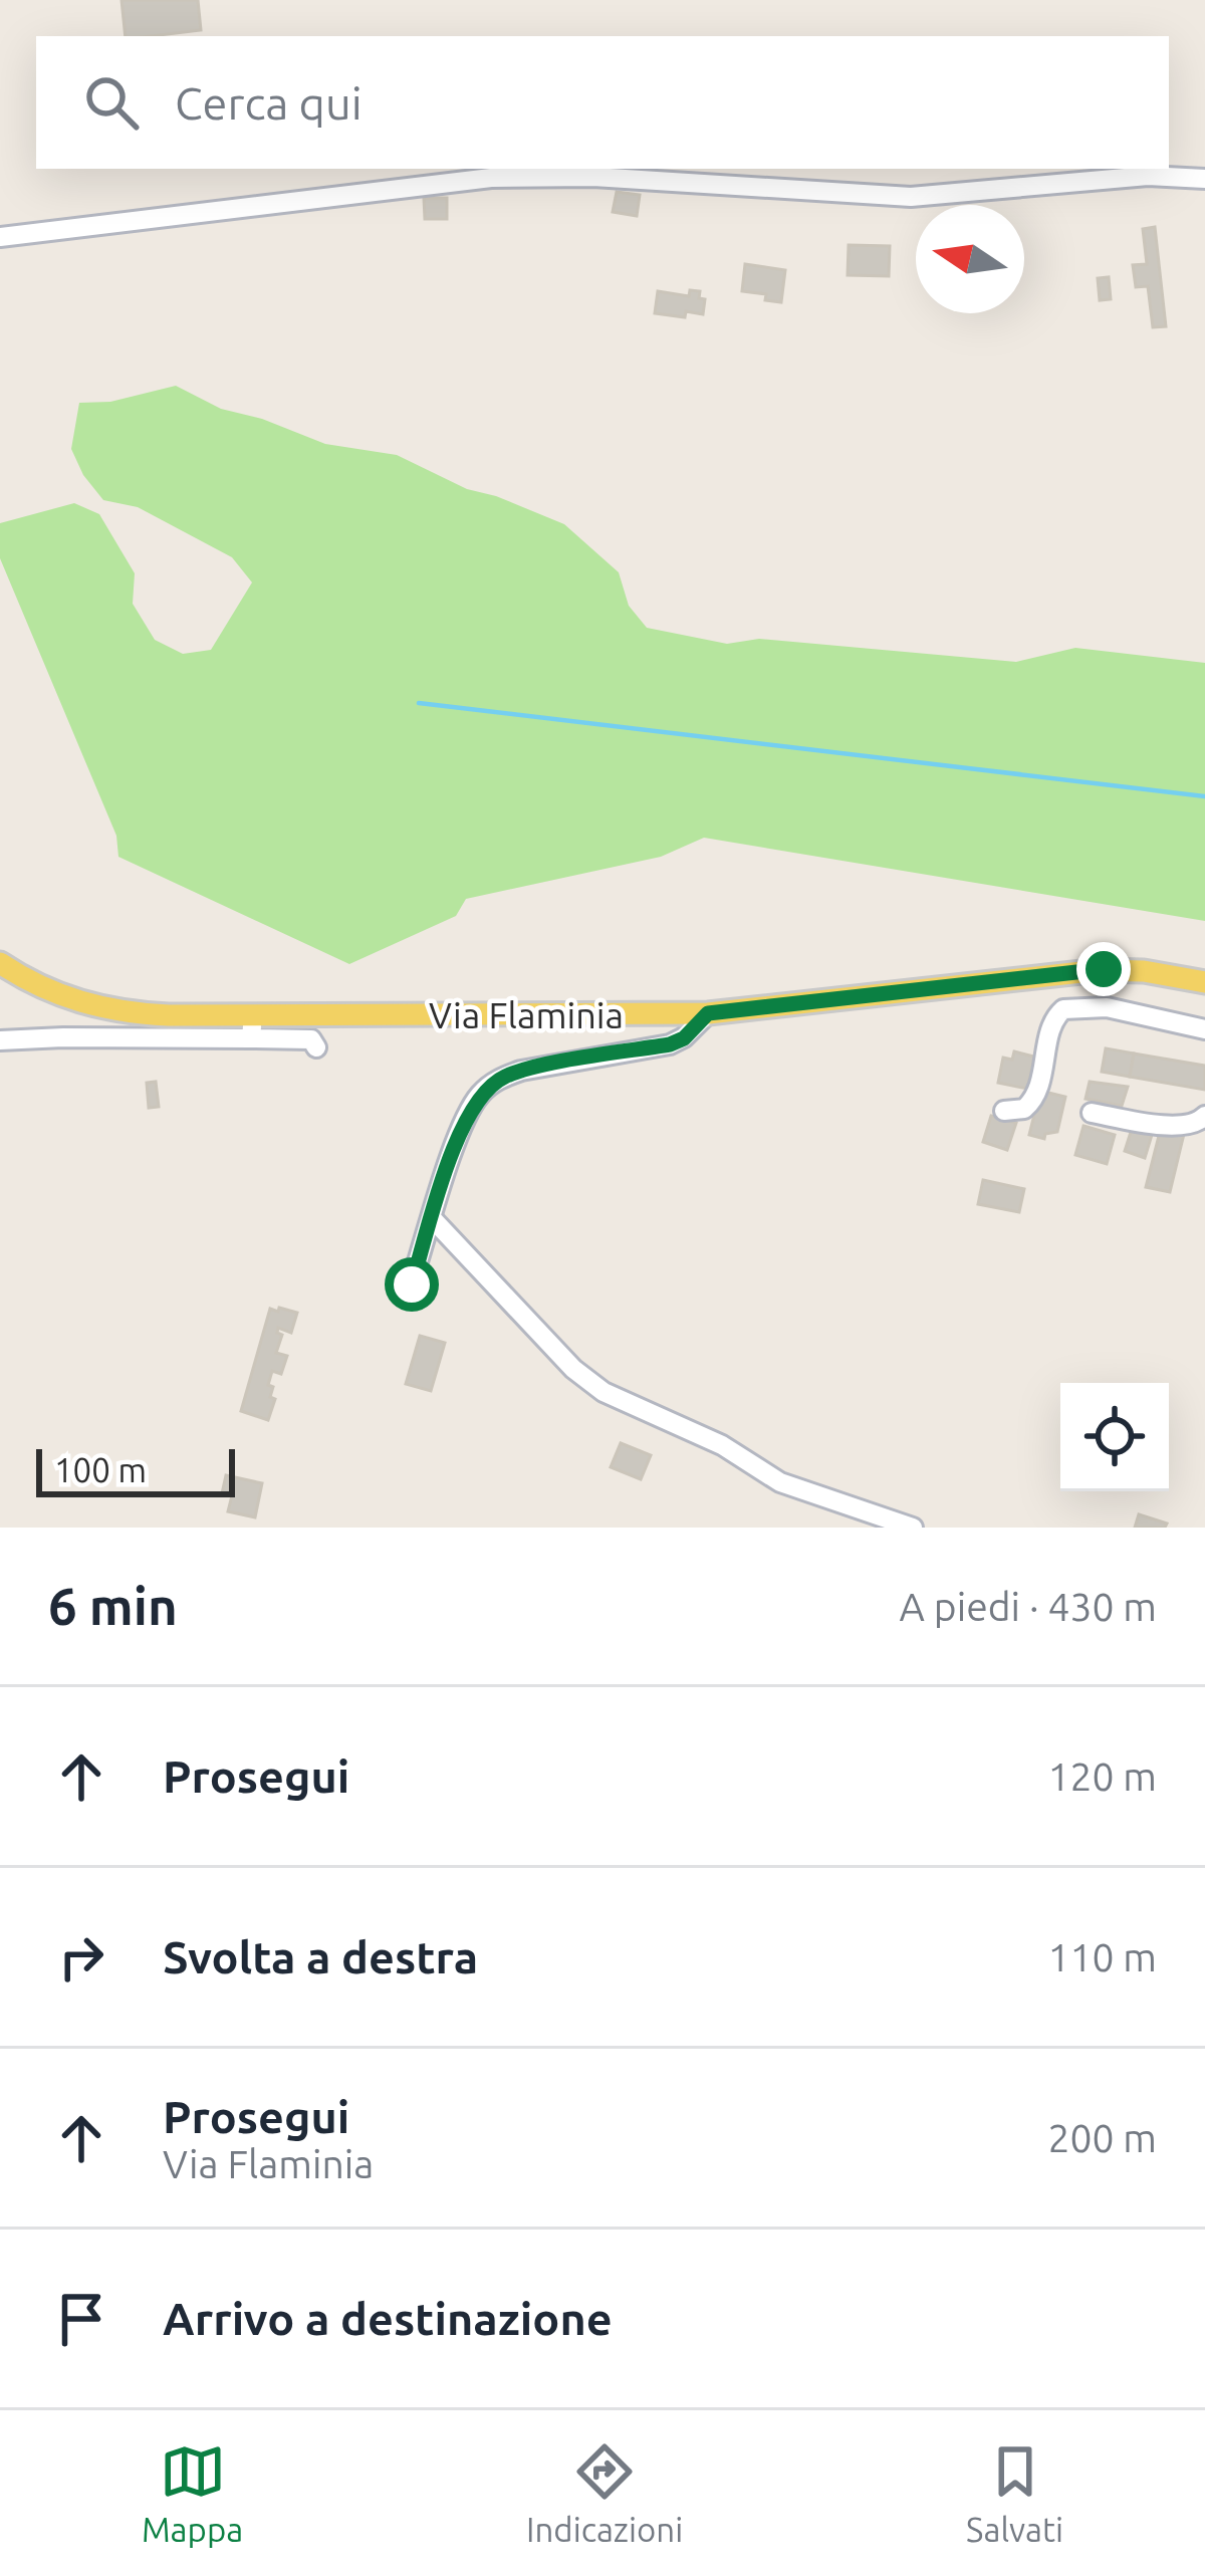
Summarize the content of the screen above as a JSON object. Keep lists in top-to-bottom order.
{
  "streets": {
    "main road": ["Via Flaminia"]
  },
  "scale_bar": "100 m",
  "north": "left",
  "page": {
    "search": "Cerca qui",
    "scale": "100 m",
    "heading": ["6 min", "A piedi · 430 m"],
    "list": [
      ["Prosegui", "120 m"],
      ["Svolta a destra", "110 m"],
      ["Prosegui", "Via Flaminia", "200 m"],
      "Arrivo a destinazione"
    ],
    "nav": ["Mappa", "Indicazioni", "Salvati"]
  }
}
